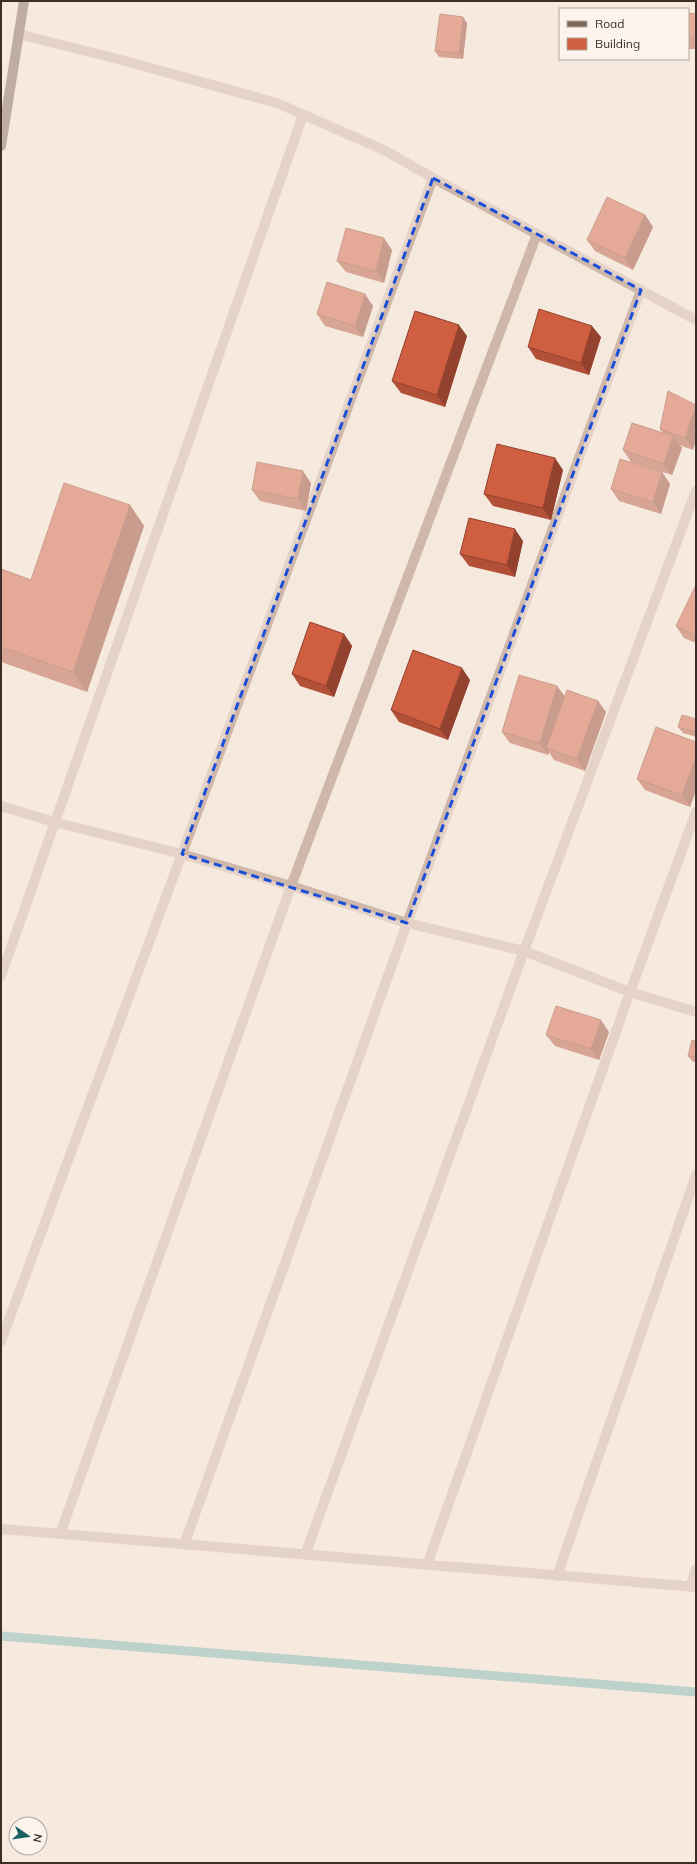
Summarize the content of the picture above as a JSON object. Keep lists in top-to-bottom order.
{
  "legend": ["Road", "Building"],
  "north": "right"
}
